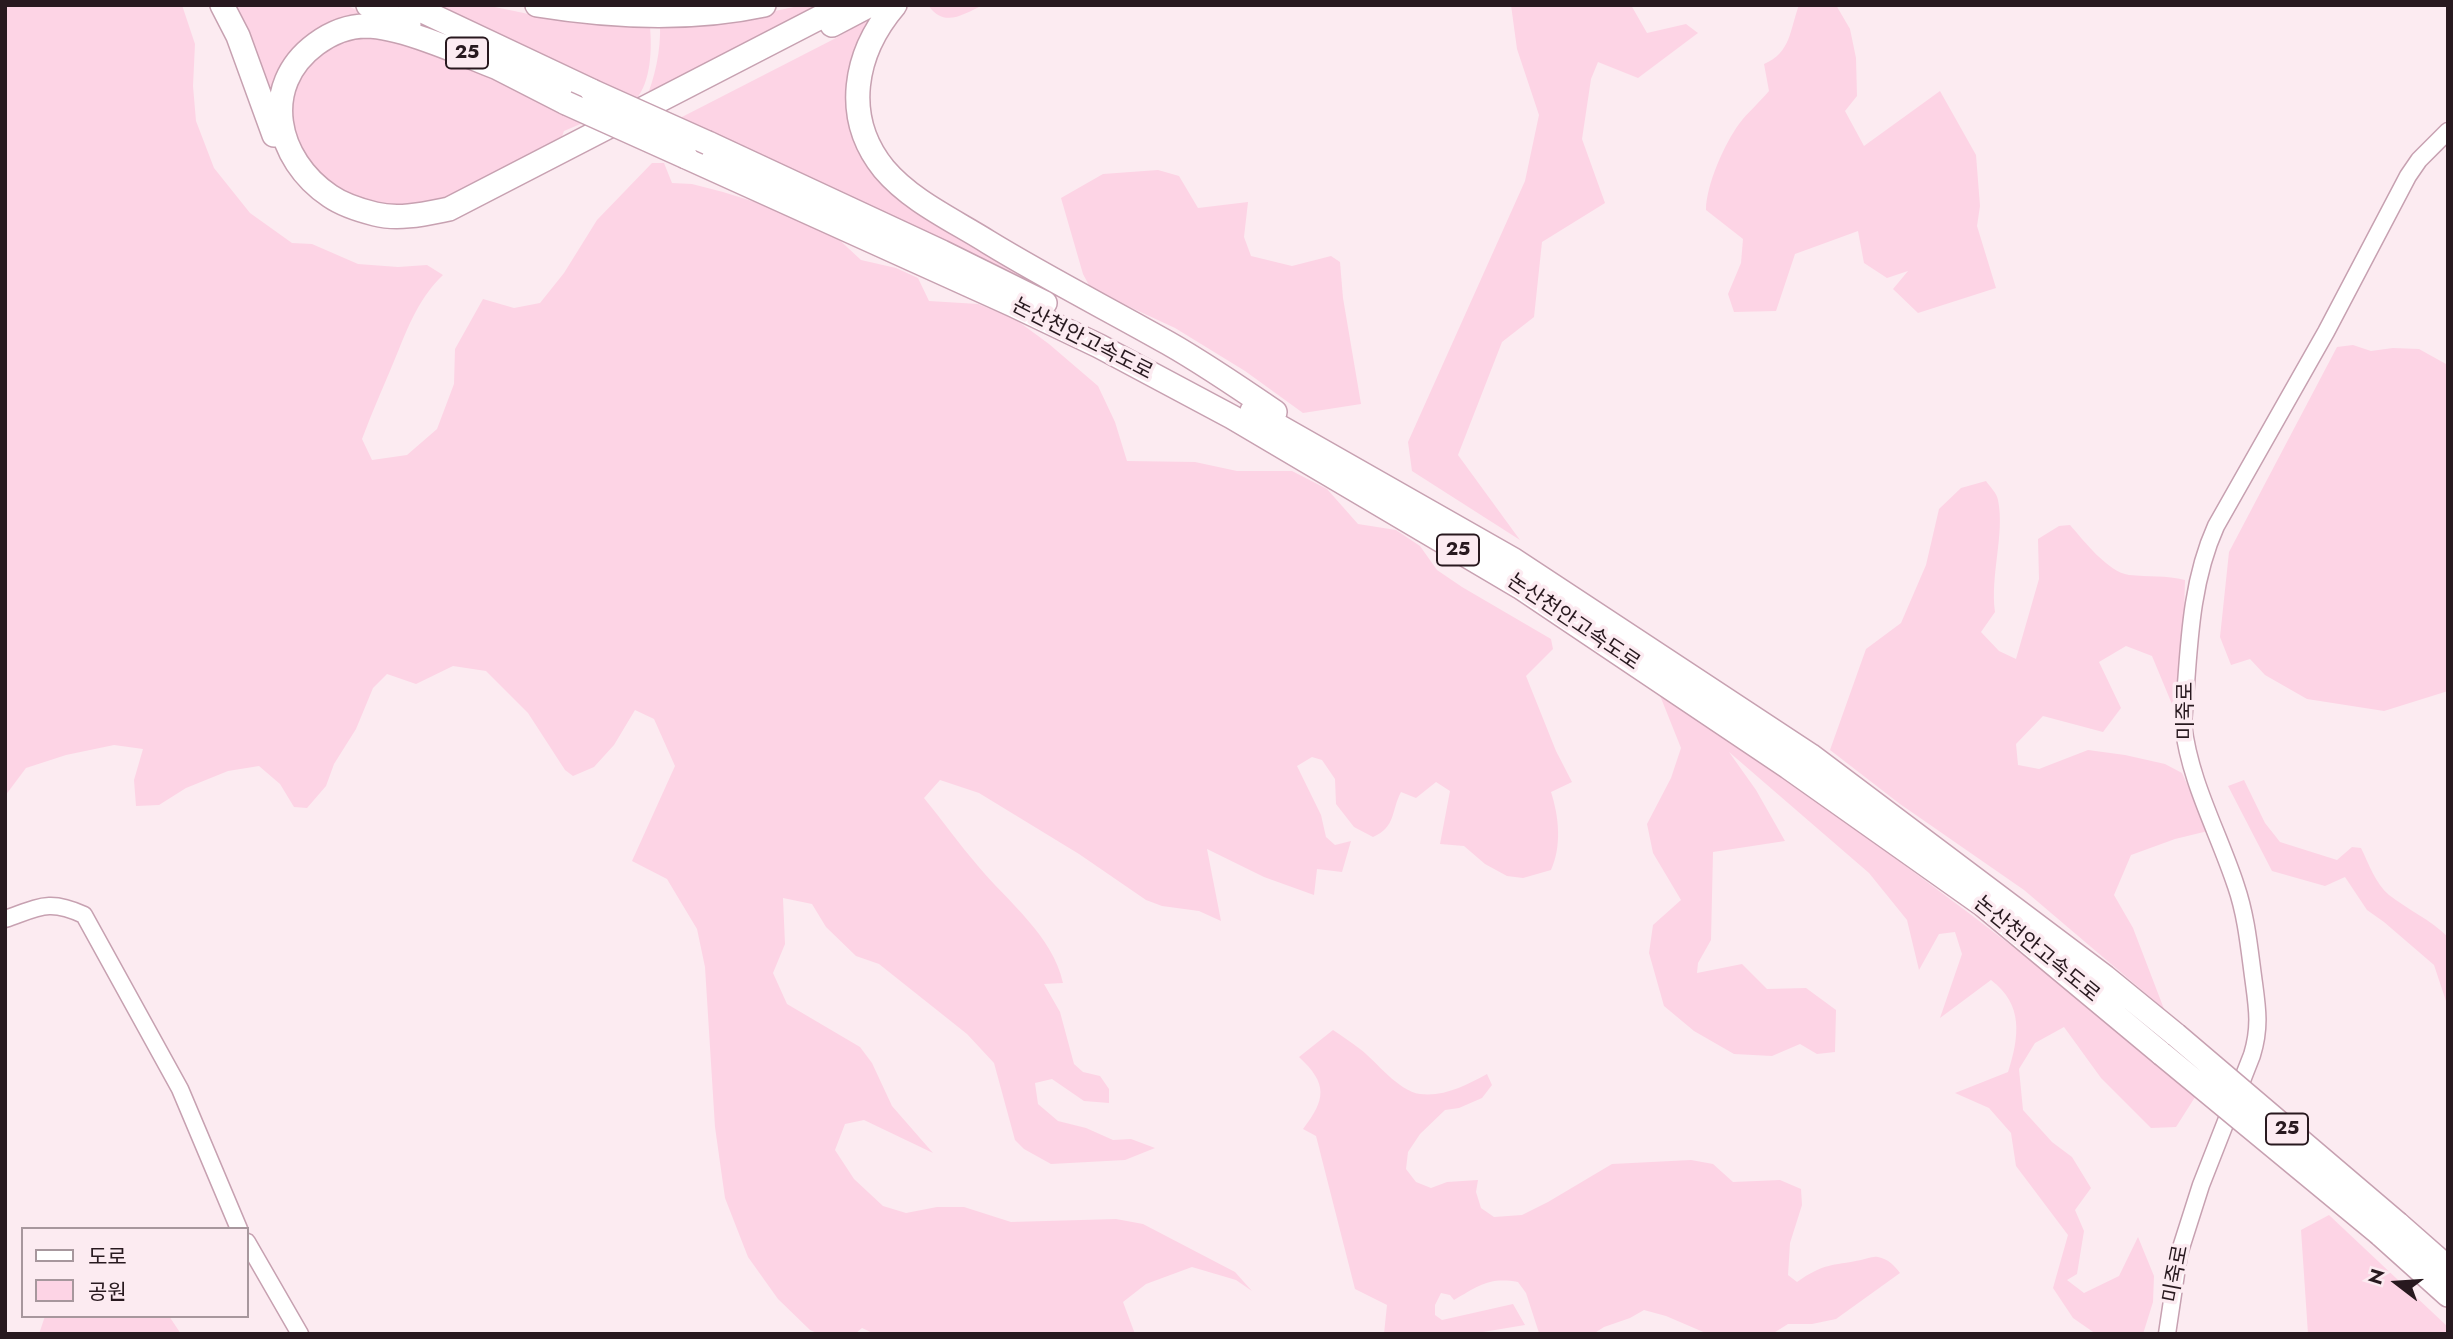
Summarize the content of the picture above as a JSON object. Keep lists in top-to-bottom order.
{
  "streets": {
    "highway": ["25", "논산천안고속도로"],
    "street": ["미죽로"]
  },
  "legend": ["도로", "공원"],
  "north": "left"
}
